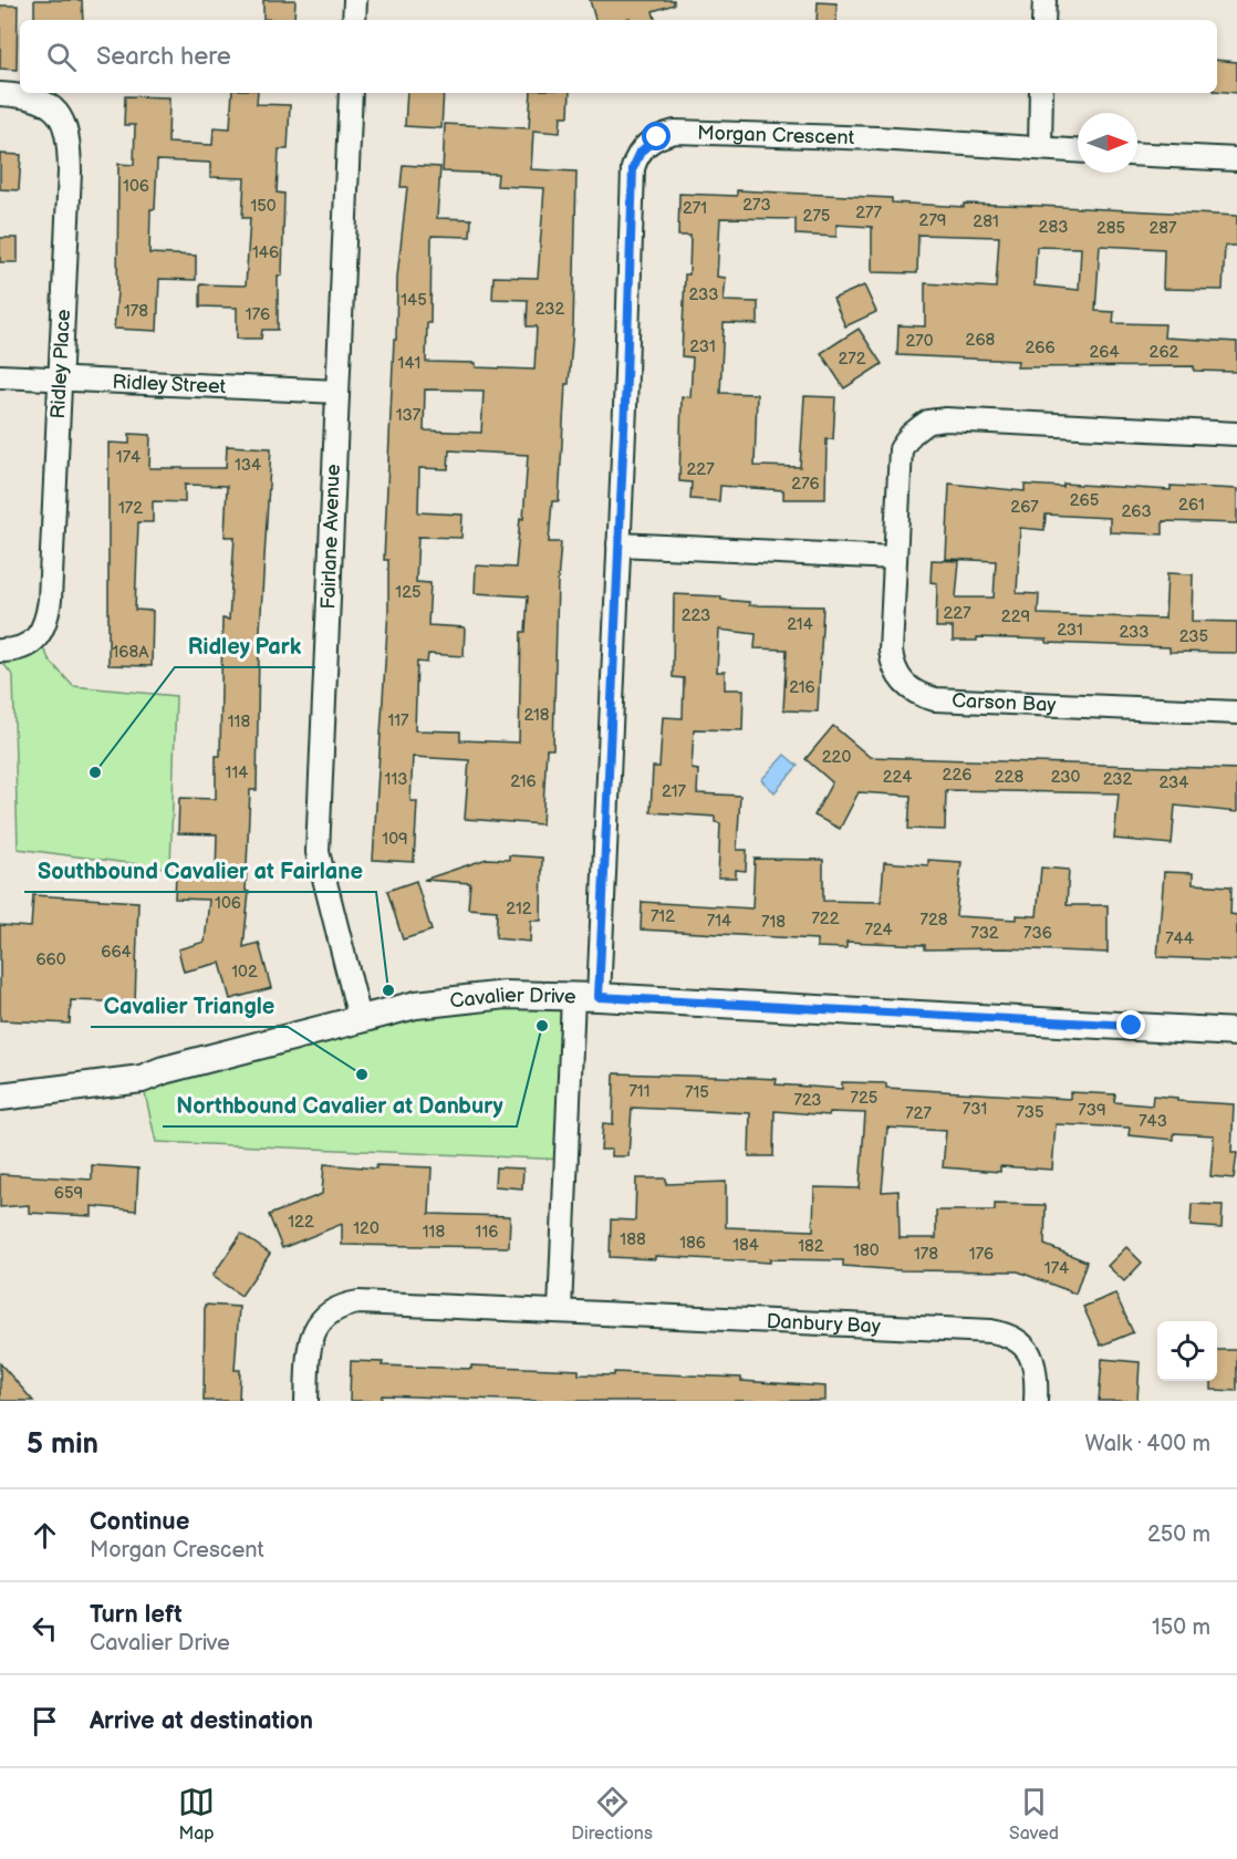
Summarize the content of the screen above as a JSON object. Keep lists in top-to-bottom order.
{
  "streets": {
    "street": [
      "Morgan Crescent",
      "Ridley Place",
      "Ridley Street",
      "Fairlane Avenue",
      "Carson Bay",
      "Cavalier Drive",
      "Danbury Bay"
    ]
  },
  "crossings": [
    ["Morgan Crescent", "Cavalier Drive"],
    ["Ridley Place", "Ridley Street"],
    ["Ridley Street", "Fairlane Avenue"],
    ["Fairlane Avenue", "Cavalier Drive"]
  ],
  "places": [
    "Ridley Park",
    "Southbound Cavalier at Fairlane",
    "Northbound Cavalier at Danbury",
    "Cavalier Triangle"
  ],
  "house_numbers": [
    "106",
    "273",
    "150",
    "271",
    "277",
    "275",
    "279",
    "281",
    "283",
    "285",
    "287",
    "146",
    "233",
    "145",
    "232",
    "178",
    "176",
    "268",
    "270",
    "231",
    "266",
    "264",
    "262",
    "272",
    "141",
    "137",
    "174",
    "134",
    "227",
    "276",
    "265",
    "261",
    "267",
    "172",
    "263",
    "125",
    "227",
    "223",
    "229",
    "214",
    "231",
    "233",
    "235",
    "168A",
    "216",
    "218",
    "117",
    "118",
    "220",
    "114",
    "226",
    "224",
    "228",
    "230",
    "113",
    "232",
    "216",
    "234",
    "217",
    "109",
    "106",
    "212",
    "712",
    "722",
    "728",
    "714",
    "718",
    "724",
    "732",
    "736",
    "744",
    "664",
    "660",
    "102",
    "711",
    "715",
    "725",
    "723",
    "731",
    "739",
    "735",
    "727",
    "743",
    "659",
    "122",
    "120",
    "118",
    "116",
    "188",
    "186",
    "184",
    "182",
    "180",
    "178",
    "176",
    "174"
  ],
  "north": "right",
  "page": {
    "search": "Search here",
    "heading": ["5 min", "Walk · 400 m"],
    "list": [
      ["Continue", "Morgan Crescent", "250 m"],
      ["Turn left", "Cavalier Drive", "150 m"],
      "Arrive at destination"
    ],
    "nav": ["Map", "Directions", "Saved"]
  }
}
